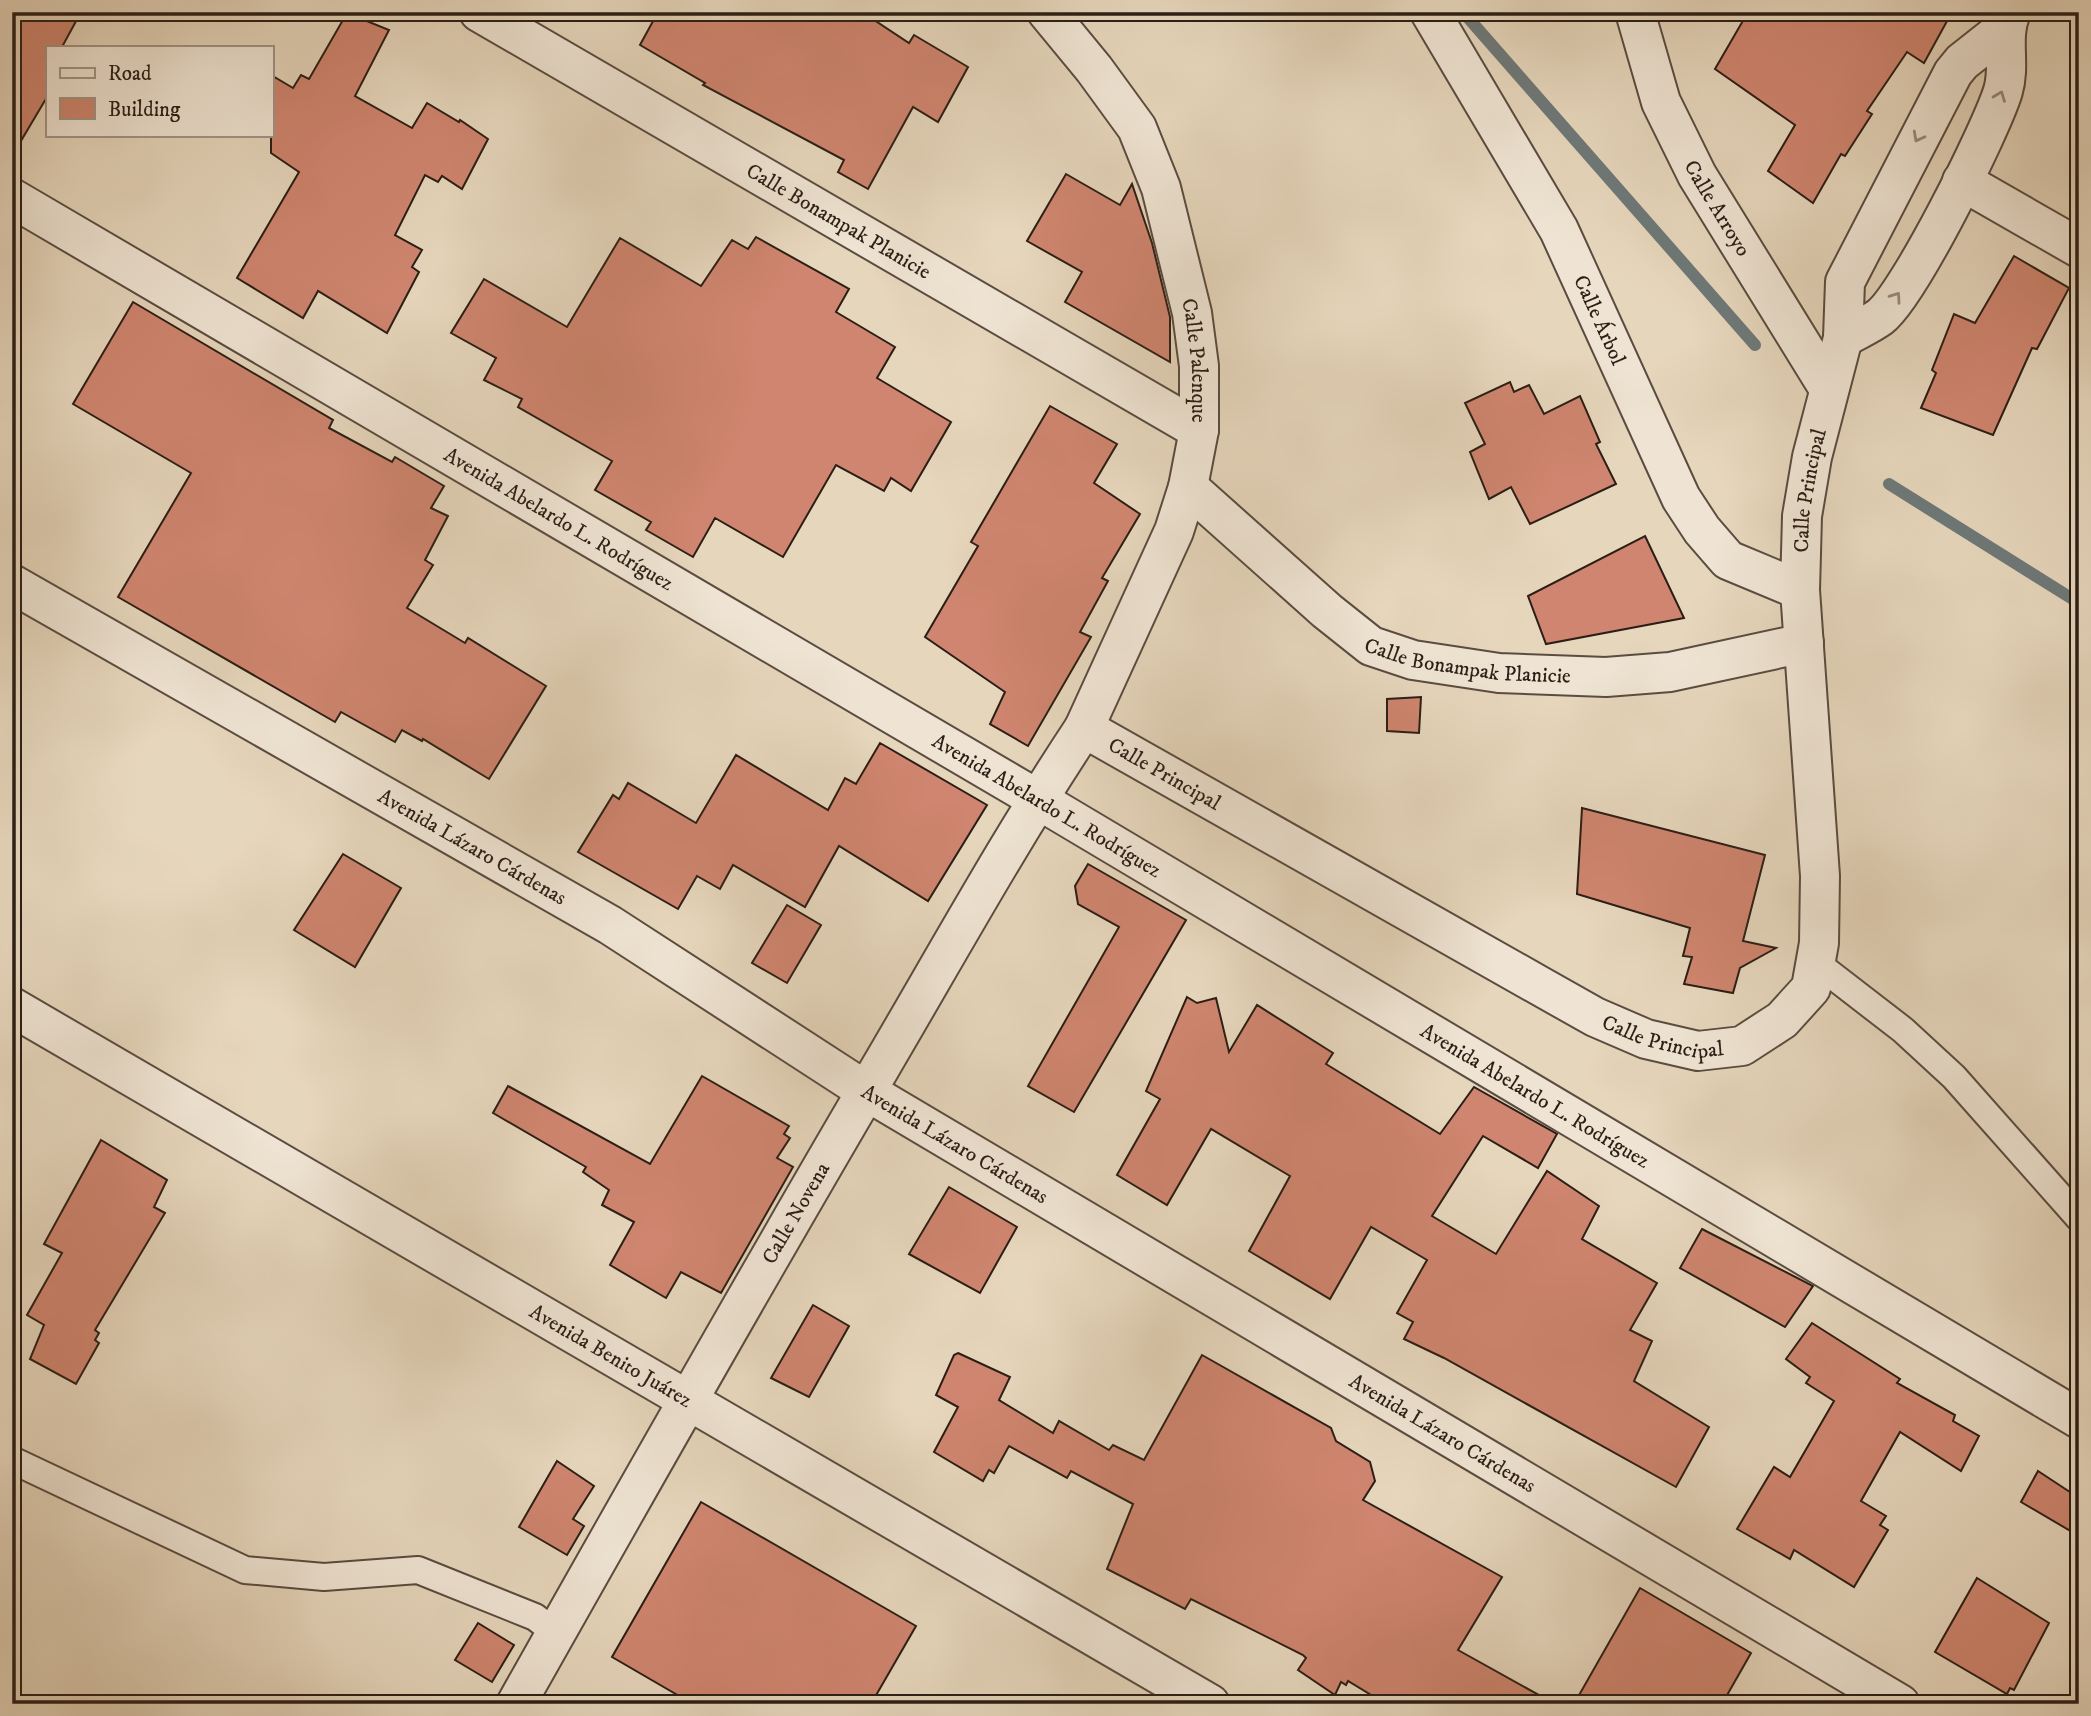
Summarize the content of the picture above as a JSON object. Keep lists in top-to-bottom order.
{
  "streets": {
    "street": [
      "Calle Arroyo",
      "Calle Bonampak Planicie",
      "Calle Árbol",
      "Calle Palenque",
      "Calle Principal",
      "Avenida Abelardo L. Rodríguez",
      "Avenida Lázaro Cárdenas",
      "Calle Novena",
      "Avenida Benito Juárez"
    ]
  },
  "crossings": [
    ["Calle Arroyo", "Calle Principal"],
    ["Calle Bonampak Planicie", "Calle Palenque"],
    ["Calle Bonampak Planicie", "Calle Principal"],
    ["Calle Árbol", "Calle Principal"],
    ["Calle Palenque", "Calle Principal"],
    ["Calle Palenque", "Calle Novena"],
    ["Calle Principal", "Calle Novena"],
    ["Avenida Abelardo L. Rodríguez", "Calle Novena"],
    ["Avenida Lázaro Cárdenas", "Calle Novena"],
    ["Calle Novena", "Avenida Benito Juárez"]
  ],
  "legend": ["Road", "Building"]
}
